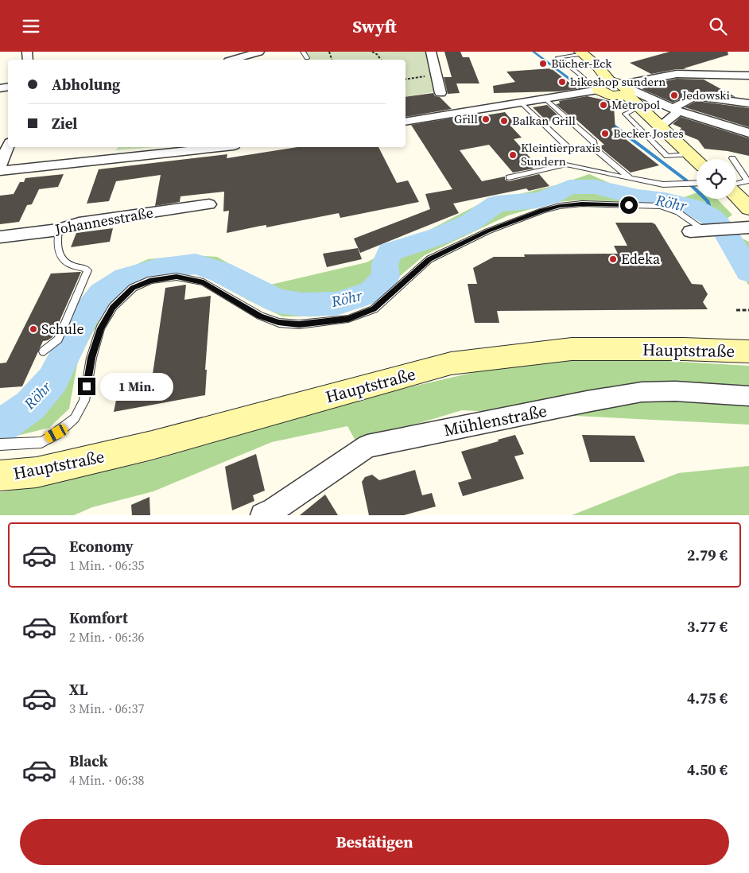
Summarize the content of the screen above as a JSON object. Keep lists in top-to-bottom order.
{
  "streets": {
    "main road": ["Hauptstraße"],
    "street": ["Johannesstraße", "Mühlenstraße"]
  },
  "water": ["Röhr"],
  "places": [
    "Bücher-Eck",
    "bikeshop sundern",
    "Jedowski",
    "Metropol",
    "Grill",
    "Balkan Grill",
    "Becker Jostes",
    "Kleintierpraxis Sundern",
    "Edeka",
    "Schule"
  ],
  "page": {
    "header": "Swyft",
    "banner": ["Abholung", "Ziel"],
    "bubble": "1 Min.",
    "list": [
      {
        "name": "Economy",
        "note": "1 Min. · 06:35",
        "value": "2.79 €"
      },
      {
        "name": "Komfort",
        "note": "2 Min. · 06:36",
        "value": "3.77 €"
      },
      {
        "name": "XL",
        "note": "3 Min. · 06:37",
        "value": "4.75 €"
      },
      {
        "name": "Black",
        "note": "4 Min. · 06:38",
        "value": "4.50 €"
      }
    ],
    "buttons": "Bestätigen"
  }
}
